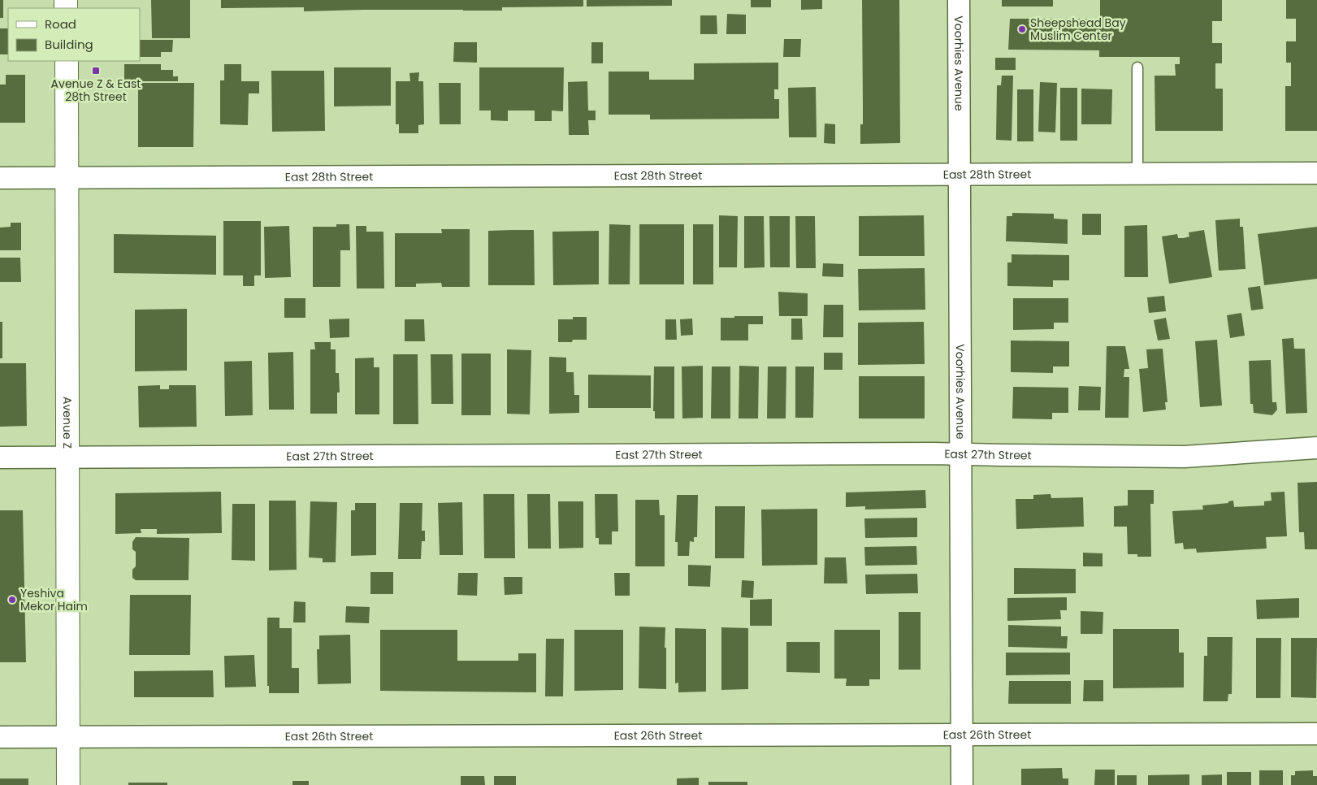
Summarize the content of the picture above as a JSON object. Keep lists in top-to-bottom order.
{
  "streets": {
    "street": [
      "Voorhies Avenue",
      "East 28th Street",
      "Avenue Z",
      "East 27th Street",
      "East 26th Street"
    ]
  },
  "crossings": [
    ["Voorhies Avenue", "East 28th Street"],
    ["Voorhies Avenue", "East 27th Street"],
    ["Voorhies Avenue", "East 26th Street"],
    ["East 28th Street", "Avenue Z"],
    ["Avenue Z", "East 27th Street"],
    ["Avenue Z", "East 26th Street"]
  ],
  "places": {
    "other": ["Sheepshead Bay Muslim Center", "Yeshiva Mekor Haim"],
    "transit": ["Avenue Z & East 28th Street"]
  },
  "legend": ["Road", "Building"]
}
